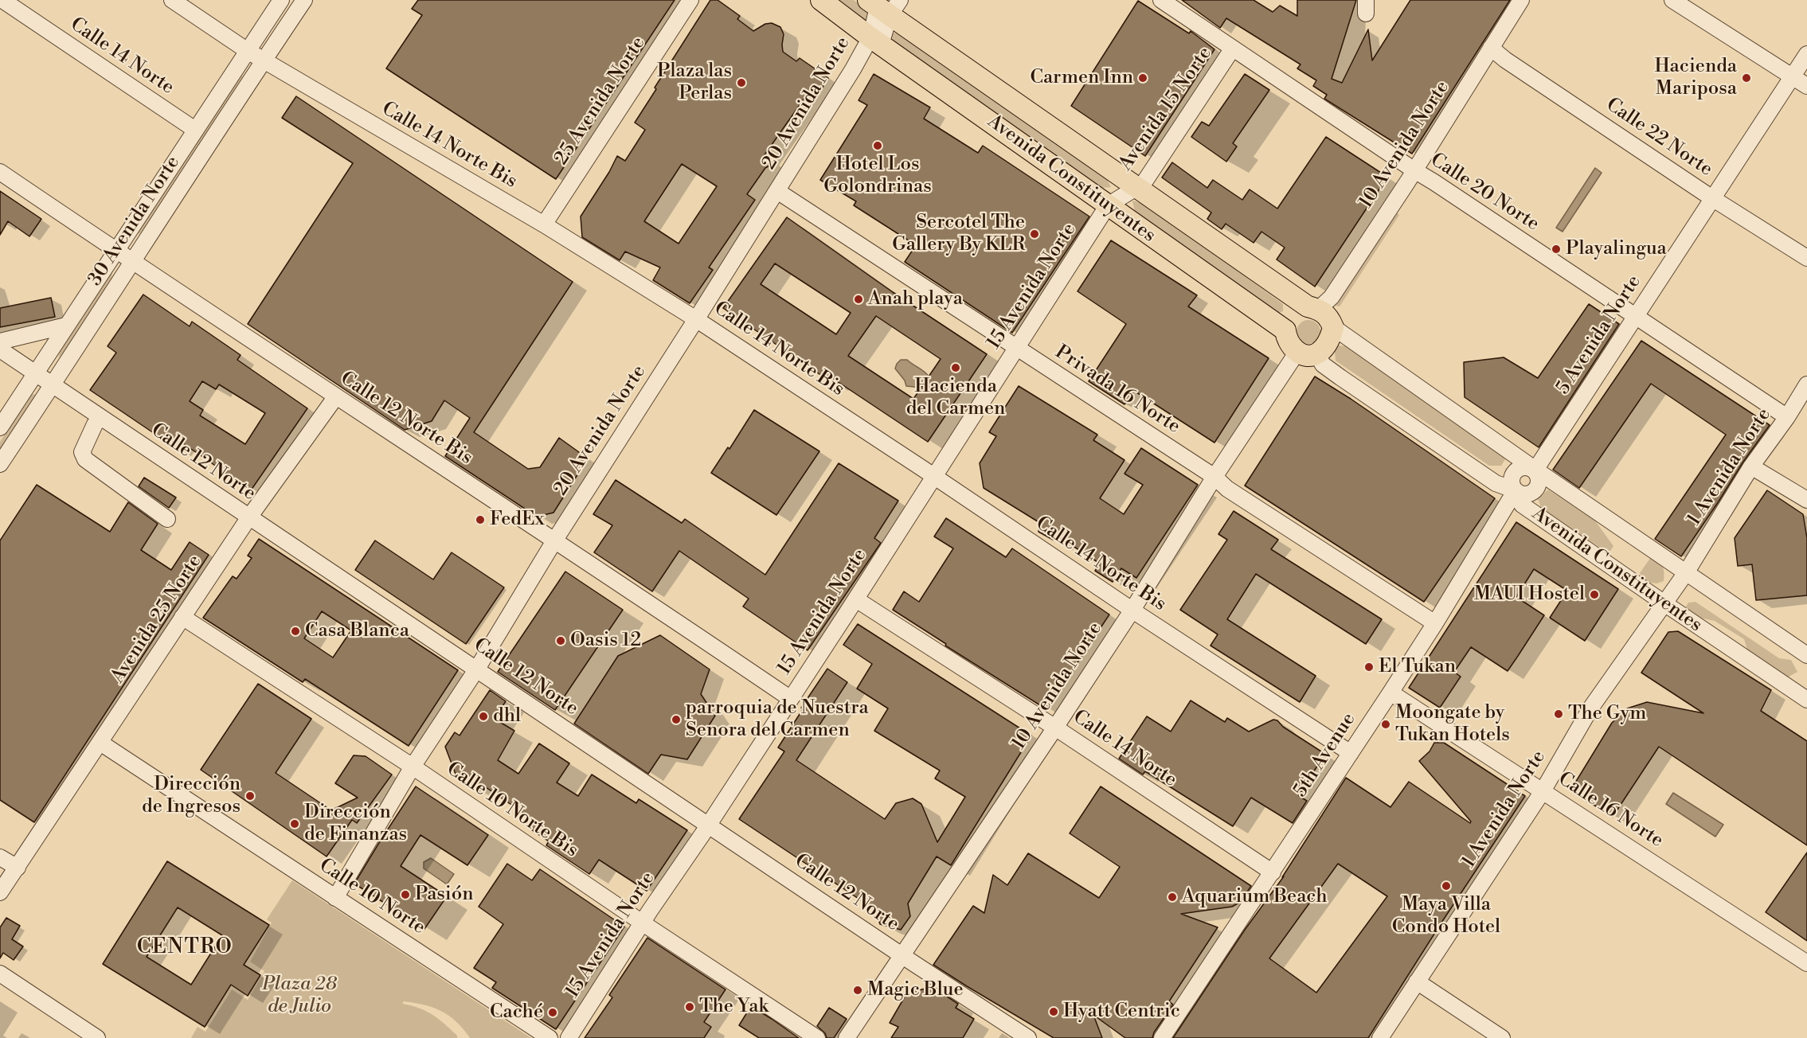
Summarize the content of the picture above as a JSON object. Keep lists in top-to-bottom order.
{
  "streets": {
    "main road": ["Avenida Constituyentes"],
    "street": [
      "Calle 14 Norte",
      "25 Avenida Norte",
      "20 Avenida Norte",
      "Avenida 15 Norte",
      "Calle 22 Norte",
      "10 Avenida Norte",
      "Calle 14 Norte Bis",
      "Calle 20 Norte",
      "30 Avenida Norte",
      "15 Avenida Norte",
      "5 Avenida Norte",
      "Privada 16 Norte",
      "Calle 12 Norte Bis",
      "Calle 12 Norte",
      "1 Avenida Norte",
      "Avenida 25 Norte",
      "5th Avenue",
      "Calle 10 Norte Bis",
      "Calle 16 Norte",
      "Calle 10 Norte"
    ]
  },
  "crossings": [
    ["Calle 14 Norte", "10 Avenida Norte"],
    ["Calle 14 Norte", "30 Avenida Norte"],
    ["Calle 14 Norte", "15 Avenida Norte"],
    ["Calle 14 Norte", "5th Avenue"],
    ["25 Avenida Norte", "Calle 14 Norte Bis"],
    ["20 Avenida Norte", "Calle 14 Norte Bis"],
    ["20 Avenida Norte", "Avenida Constituyentes"],
    ["20 Avenida Norte", "Privada 16 Norte"],
    ["20 Avenida Norte", "Calle 12 Norte Bis"],
    ["20 Avenida Norte", "Calle 12 Norte"],
    ["20 Avenida Norte", "Calle 10 Norte Bis"],
    ["20 Avenida Norte", "Calle 10 Norte"],
    ["Avenida 15 Norte", "Avenida Constituyentes"],
    ["Avenida 15 Norte", "Calle 20 Norte"],
    ["Avenida 15 Norte", "15 Avenida Norte"],
    ["Calle 22 Norte", "10 Avenida Norte"],
    ["Calle 22 Norte", "5 Avenida Norte"],
    ["10 Avenida Norte", "Calle 14 Norte Bis"],
    ["10 Avenida Norte", "Avenida Constituyentes"],
    ["10 Avenida Norte", "Calle 20 Norte"],
    ["10 Avenida Norte", "Privada 16 Norte"],
    ["10 Avenida Norte", "Calle 12 Norte"],
    ["Calle 14 Norte Bis", "30 Avenida Norte"],
    ["Calle 14 Norte Bis", "15 Avenida Norte"],
    ["Calle 14 Norte Bis", "5th Avenue"],
    ["Avenida Constituyentes", "15 Avenida Norte"],
    ["Avenida Constituyentes", "5 Avenida Norte"],
    ["Avenida Constituyentes", "1 Avenida Norte"],
    ["Avenida Constituyentes", "5th Avenue"],
    ["Calle 20 Norte", "5 Avenida Norte"],
    ["Calle 20 Norte", "1 Avenida Norte"],
    ["30 Avenida Norte", "Calle 12 Norte Bis"],
    ["30 Avenida Norte", "Calle 12 Norte"],
    ["15 Avenida Norte", "Privada 16 Norte"],
    ["15 Avenida Norte", "Calle 12 Norte Bis"],
    ["15 Avenida Norte", "Calle 12 Norte"],
    ["15 Avenida Norte", "Calle 10 Norte Bis"],
    ["5 Avenida Norte", "5th Avenue"],
    ["Privada 16 Norte", "5th Avenue"],
    ["Calle 12 Norte", "Avenida 25 Norte"],
    ["1 Avenida Norte", "Calle 16 Norte"],
    ["Avenida 25 Norte", "Calle 10 Norte Bis"],
    ["Avenida 25 Norte", "Calle 10 Norte"],
    ["5th Avenue", "Calle 16 Norte"]
  ],
  "districts": ["CENTRO"],
  "parks": ["Plaza 28 de Julio"],
  "places": [
    "Carmen Inn",
    "Hacienda Mariposa",
    "Plaza las Perlas",
    "Hotel Los Golondrinas",
    "Sercotel The Gallery By KLR",
    "Playalingua",
    "Anah playa",
    "Hacienda del Carmen",
    "FedEx",
    "MAUI Hostel",
    "Casa Blanca",
    "Oasis 12",
    "El Tukan",
    "The Gym",
    "dhl",
    "parroquia de Nuestra Senora del Carmen",
    "Moongate by Tukan Hotels",
    "Dirección de Ingresos",
    "Dirección de Finanzas",
    "Maya Villa Condo Hotel",
    "Pasión",
    "Aquarium Beach",
    "Magic Blue",
    "The Yak",
    "Hyatt Centric",
    "Caché"
  ]
}
